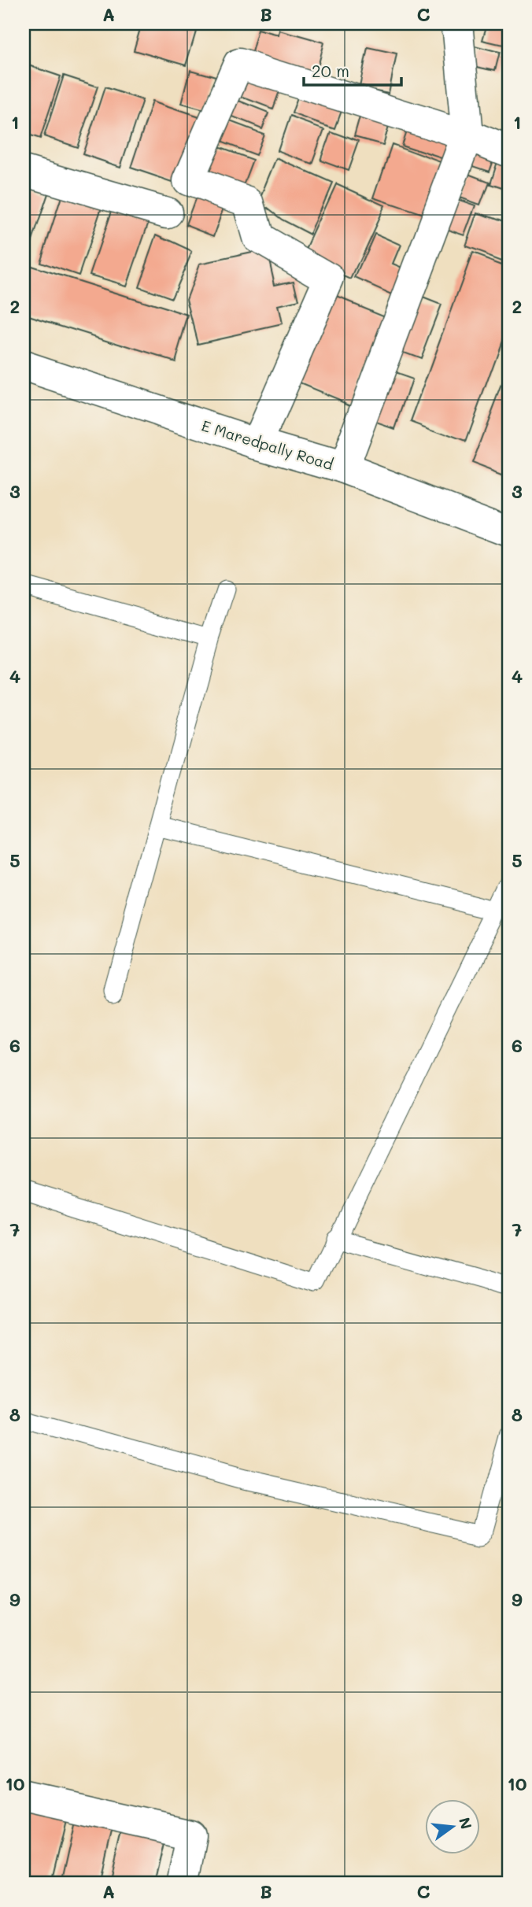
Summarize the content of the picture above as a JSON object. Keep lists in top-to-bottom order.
{
  "streets": {
    "street": ["E Maredpally Road"]
  },
  "scale_bar": "20 m",
  "north": "right",
  "grid": {
    "columns": ["A", "B", "C"],
    "rows": [
      "1",
      "2",
      "3",
      "4",
      "5",
      "6",
      "7",
      "8",
      "9",
      "10"
    ]
  }
}
